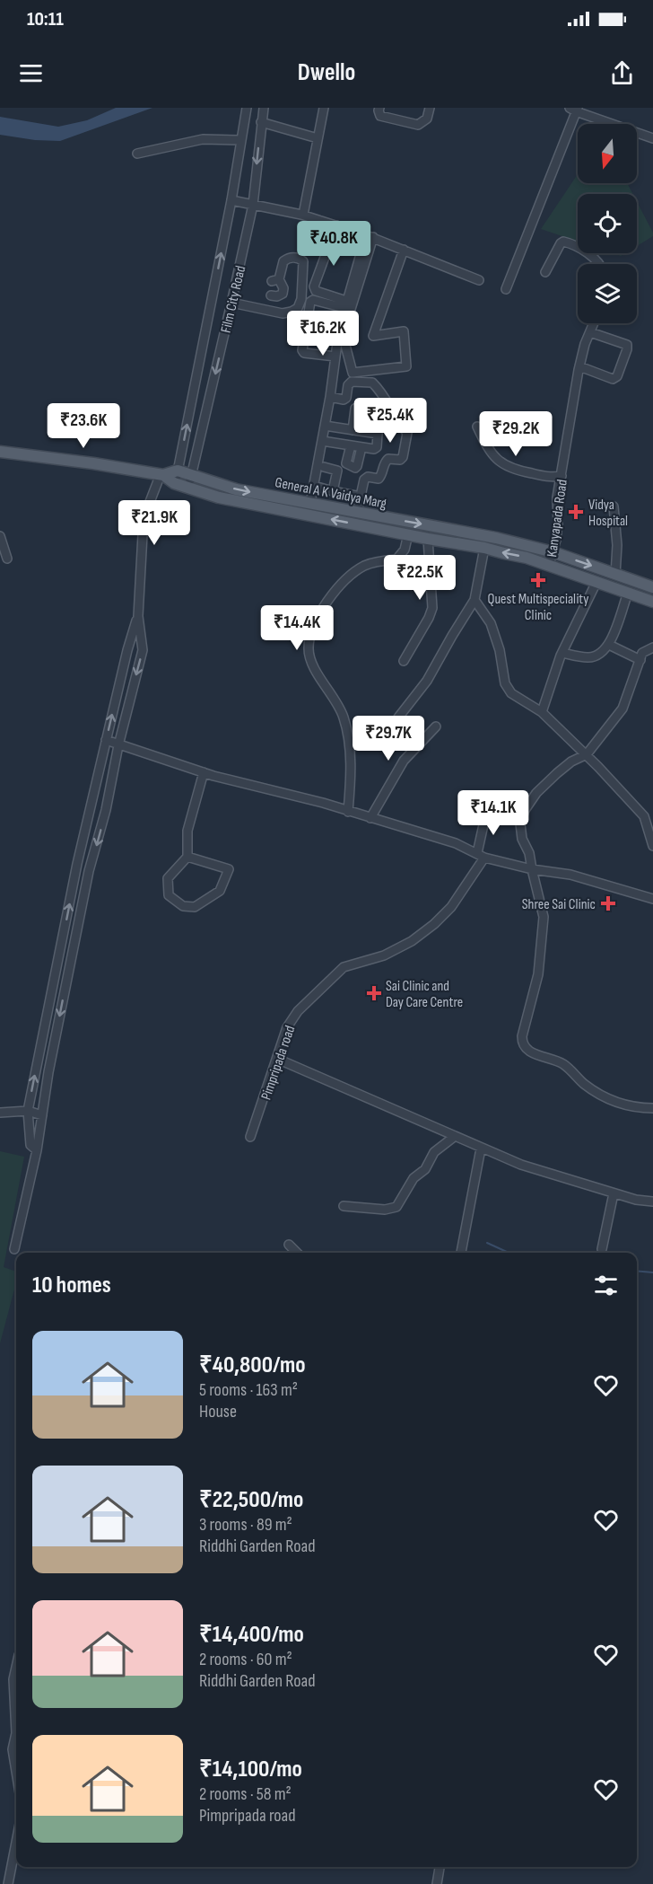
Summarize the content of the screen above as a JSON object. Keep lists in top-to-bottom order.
{
  "streets": {
    "main road": ["General A K Vaidya Marg"],
    "street": ["Film City Road", "Kanyapada Road", "Pimpripada road"]
  },
  "crossings": [
    ["Film City Road", "General A K Vaidya Marg"],
    ["General A K Vaidya Marg", "Kanyapada Road"]
  ],
  "places": {
    "health": [
      "Vidya Hospital",
      "Quest Multispeciality Clinic",
      "Shree Sai Clinic",
      "Sai Clinic and Day Care Centre"
    ]
  },
  "north": "bottom",
  "page": {
    "status": "10:11",
    "header": "Dwello",
    "price": [
      "₹40.8K",
      "₹16.2K",
      "₹25.4K",
      "₹23.6K",
      "₹29.2K",
      "₹21.9K",
      "₹22.5K",
      "₹14.4K",
      "₹29.7K",
      "₹14.1K"
    ],
    "heading": "10 homes",
    "list": [
      {
        "name": "₹40,800/mo",
        "note": "5 rooms · 163 m² · House"
      },
      {
        "name": "₹22,500/mo",
        "note": "3 rooms · 89 m² · Riddhi Garden Road"
      },
      {
        "name": "₹14,400/mo",
        "note": "2 rooms · 60 m² · Riddhi Garden Road"
      },
      {
        "name": "₹14,100/mo",
        "note": "2 rooms · 58 m² · Pimpripada road"
      }
    ]
  }
}
